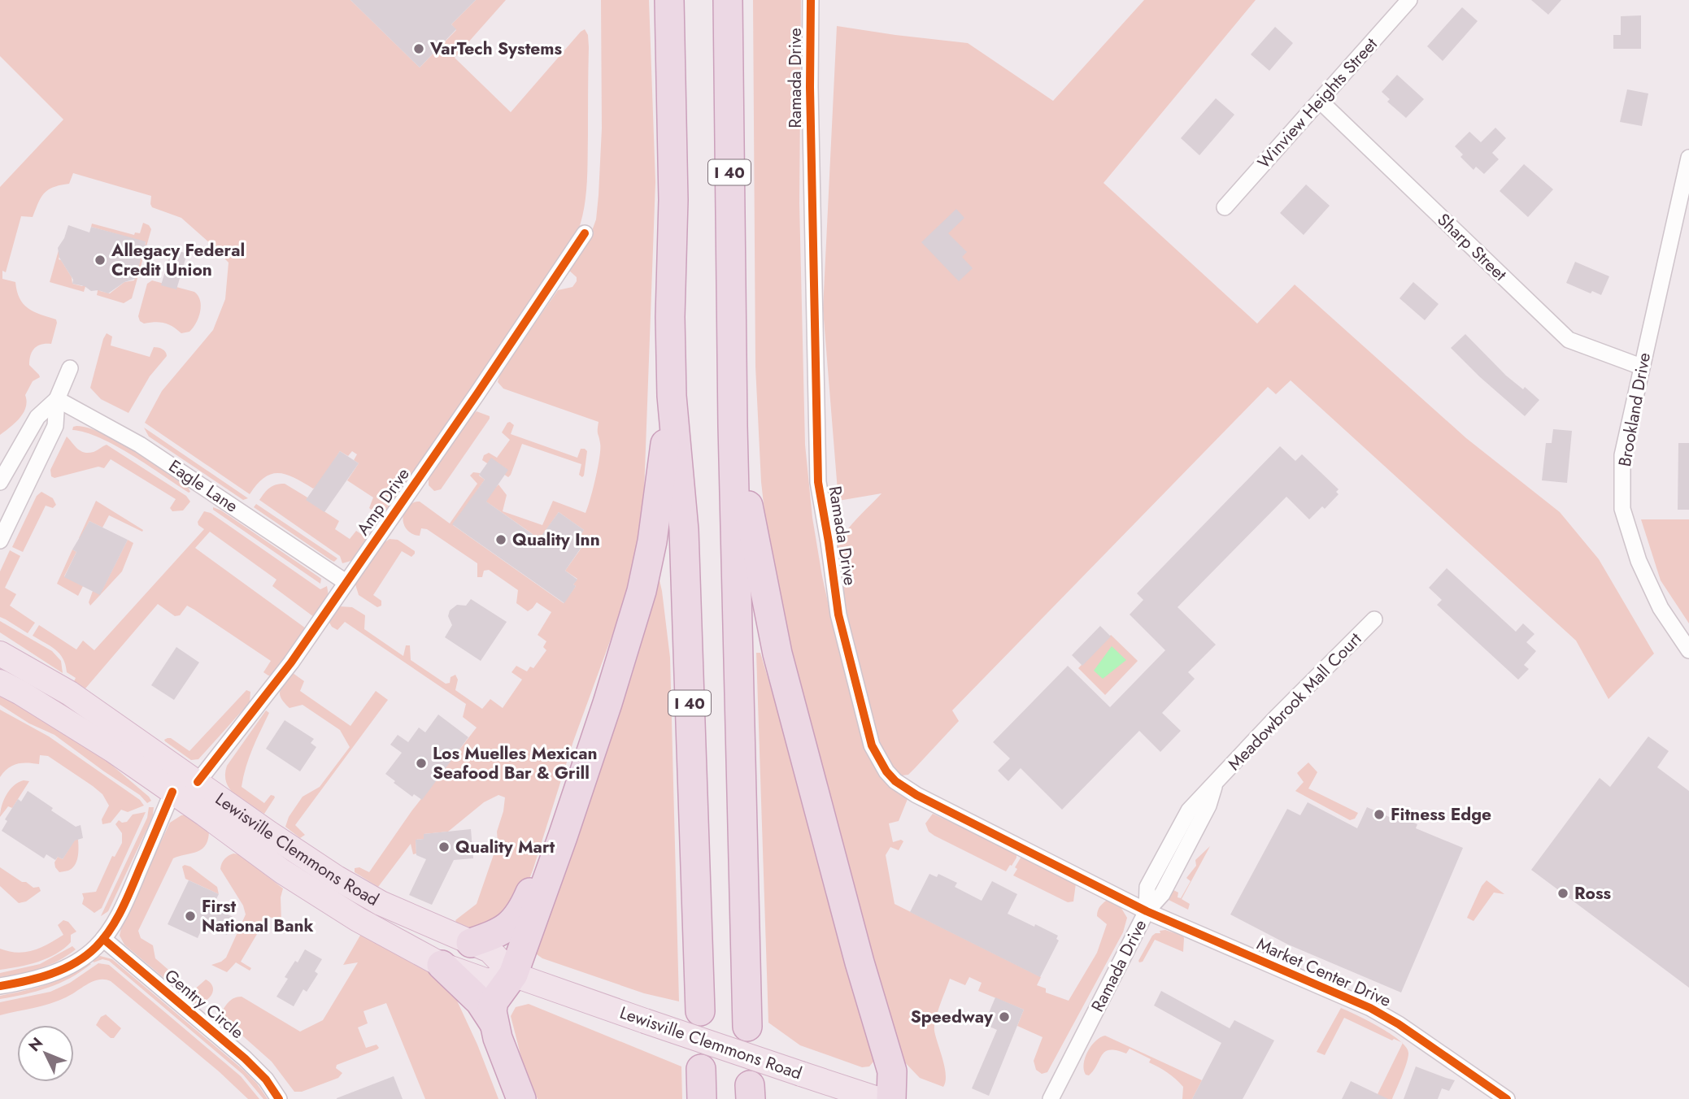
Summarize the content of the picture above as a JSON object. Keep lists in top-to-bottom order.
{
  "streets": {
    "highway": ["I 40"],
    "main road": ["Lewisville Clemmons Road"],
    "street": [
      "Ramada Drive",
      "Winview Heights Street",
      "Sharp Street",
      "Brookland Drive",
      "Eagle Lane",
      "Amp Drive",
      "Meadowbrook Mall Court",
      "Market Center Drive",
      "Gentry Circle"
    ]
  },
  "crossings": [
    ["Ramada Drive", "Meadowbrook Mall Court"],
    ["Ramada Drive", "Market Center Drive"],
    ["Winview Heights Street", "Sharp Street"],
    ["Sharp Street", "Brookland Drive"],
    ["Eagle Lane", "Amp Drive"],
    ["Amp Drive", "Lewisville Clemmons Road"],
    ["Meadowbrook Mall Court", "Market Center Drive"]
  ],
  "places": [
    "VarTech Systems",
    "Allegacy Federal Credit Union",
    "Quality Inn",
    "Los Muelles Mexican Seafood Bar & Grill",
    "Fitness Edge",
    "Quality Mart",
    "Ross",
    "First National Bank",
    "Speedway"
  ],
  "north": "top left"
}
